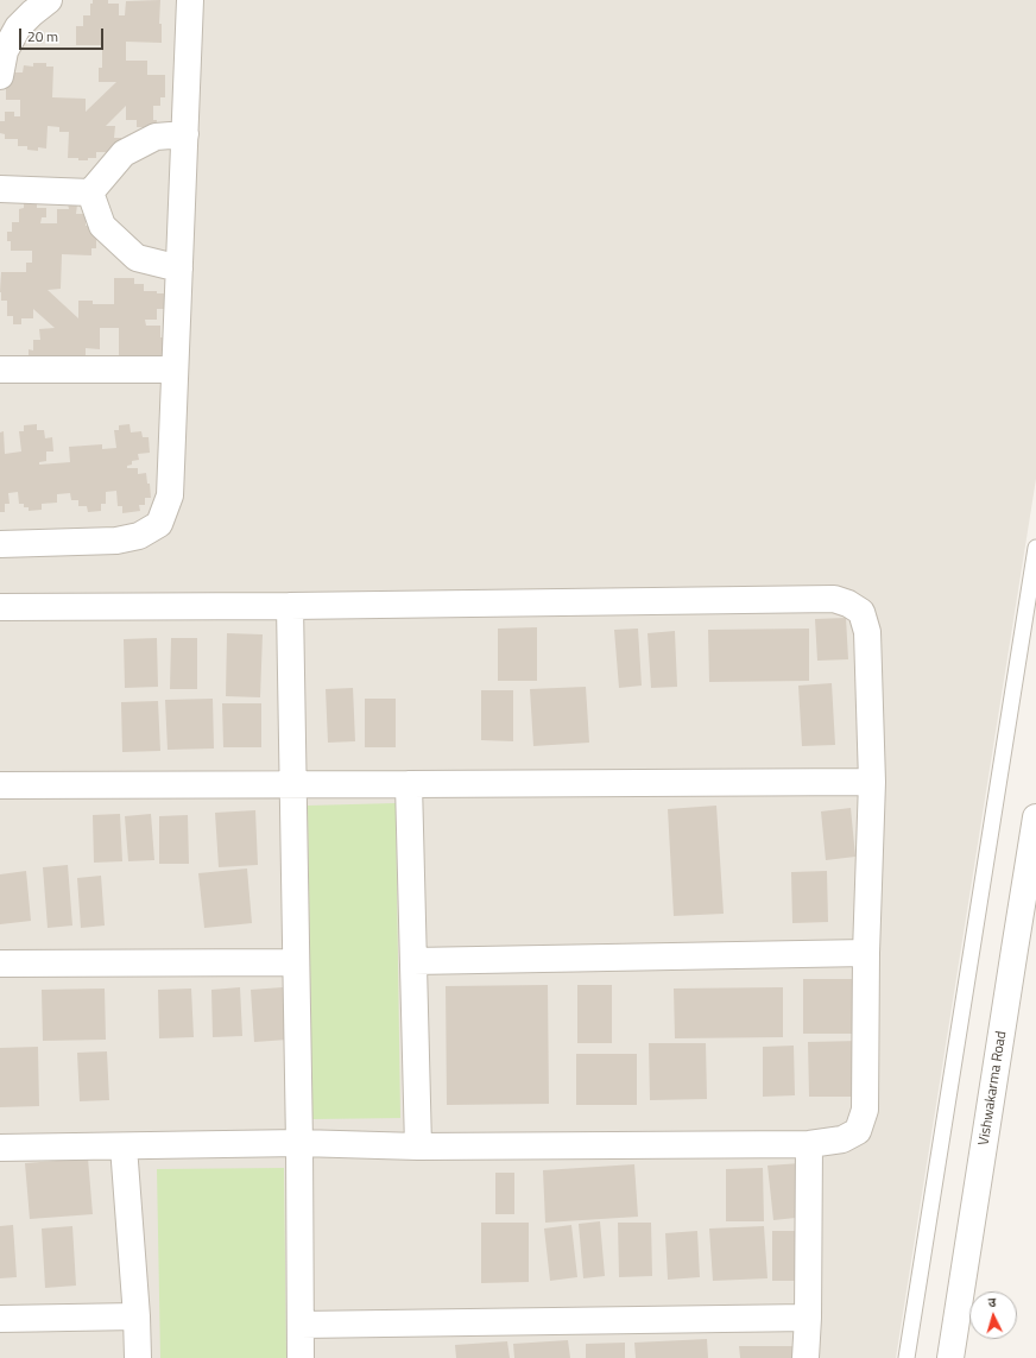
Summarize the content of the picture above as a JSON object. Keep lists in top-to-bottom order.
{
  "streets": {
    "street": ["Vishwakarma Road"]
  },
  "scale_bar": "20 m",
  "north": "top"
}
